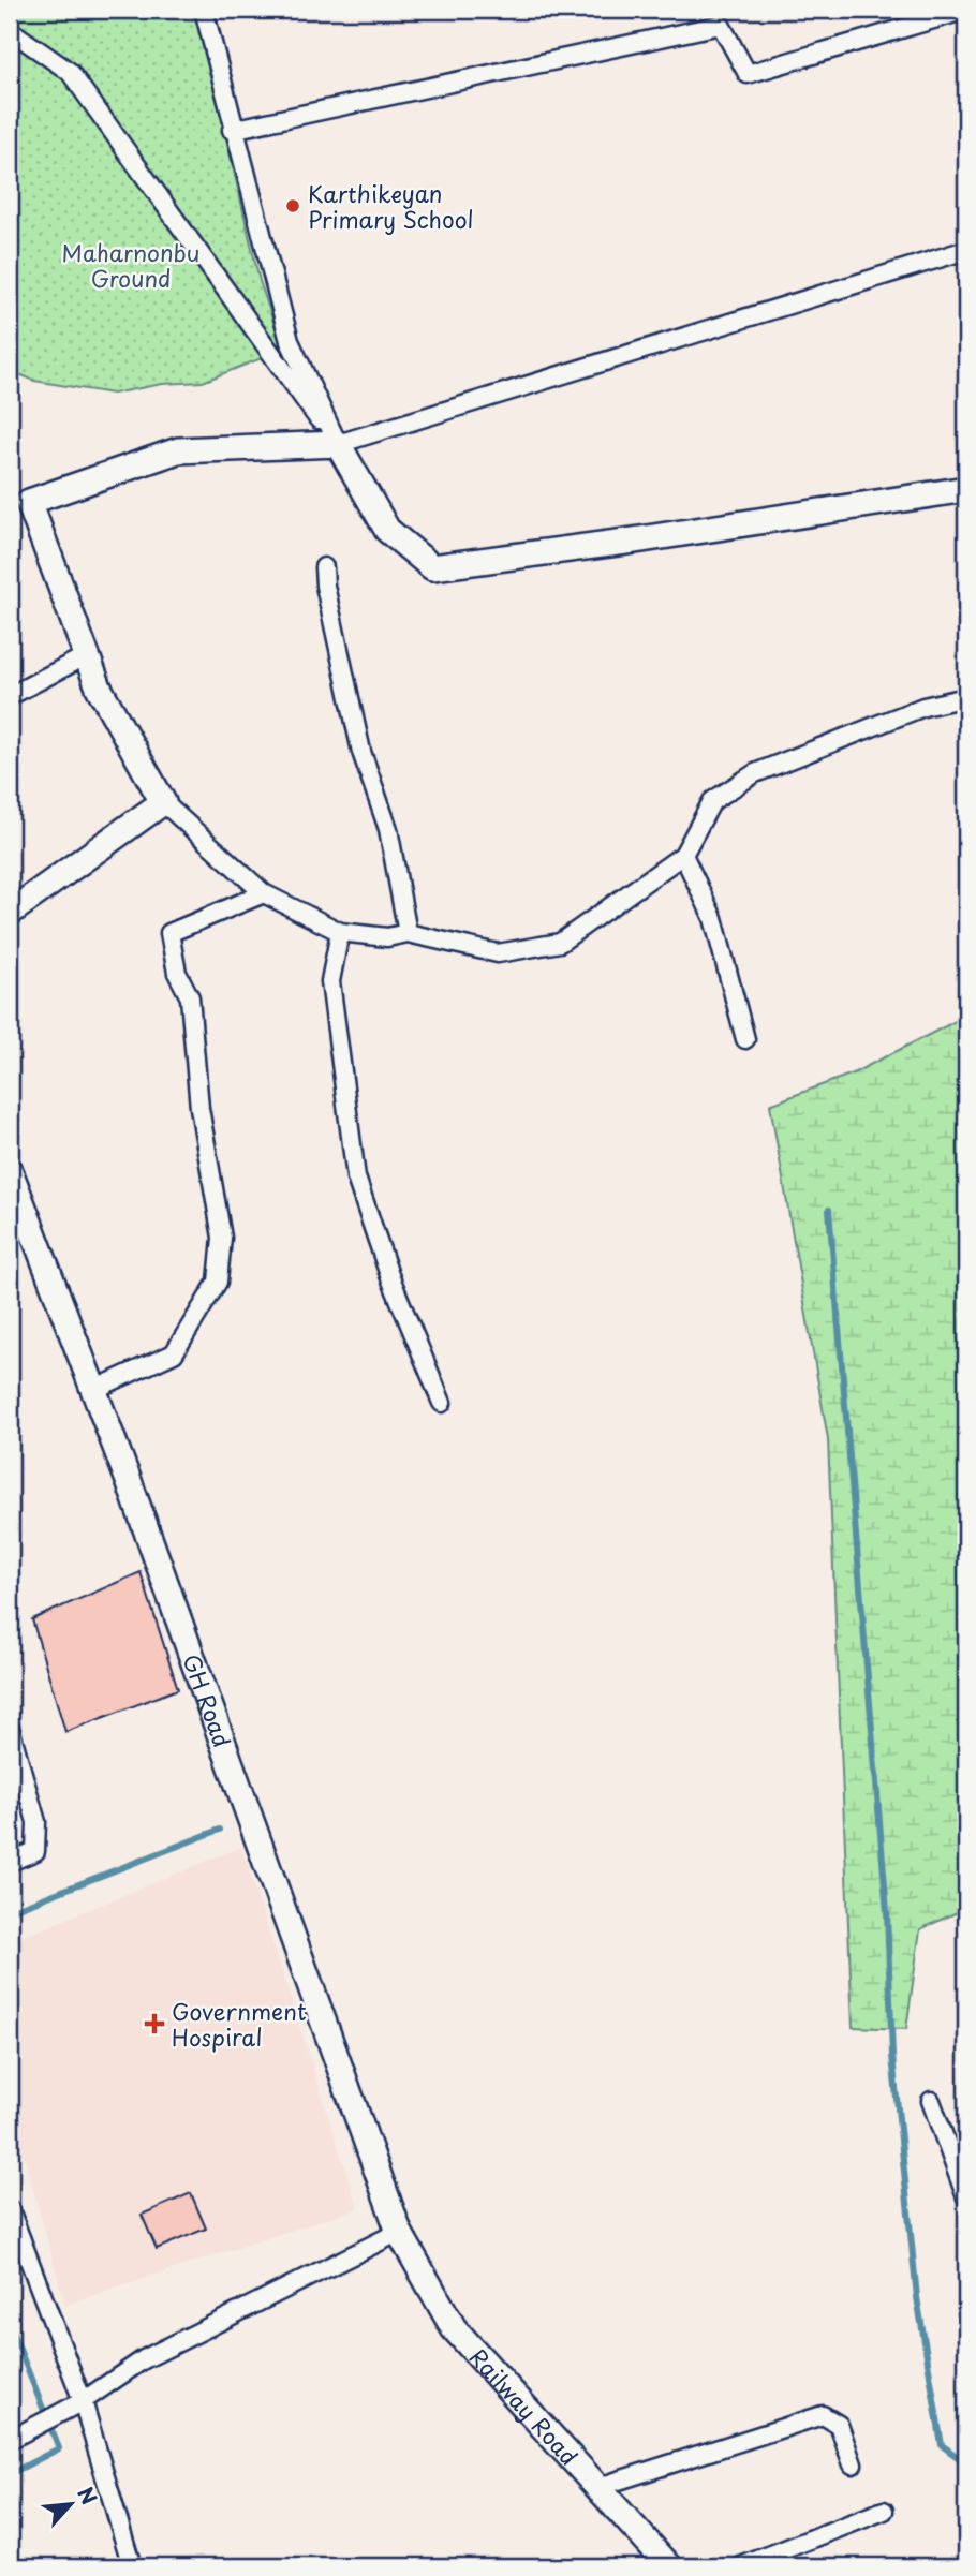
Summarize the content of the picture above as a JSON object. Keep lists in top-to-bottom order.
{
  "streets": {
    "main road": ["GH Road", "Railway Road"]
  },
  "crossings": [
    ["GH Road", "Railway Road"]
  ],
  "parks": ["Maharnonbu Ground"],
  "places": {
    "other": ["Karthikeyan Primary School"],
    "health": ["Government Hospiral"]
  },
  "north": "top right"
}
